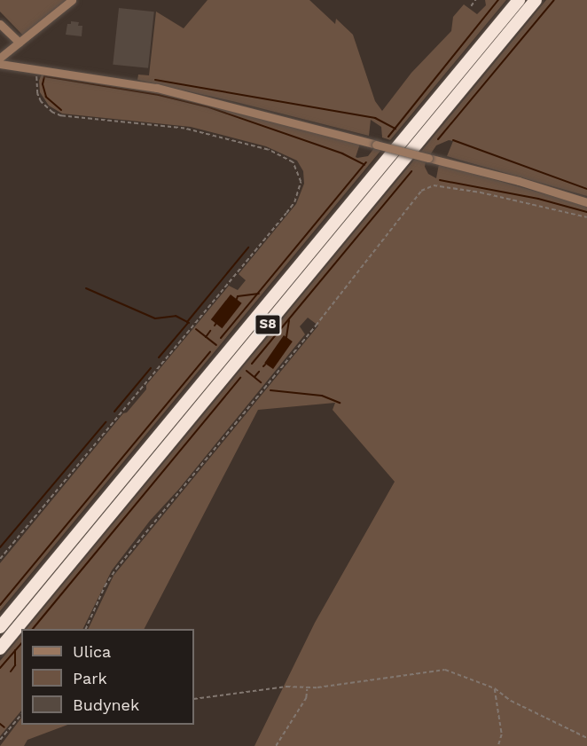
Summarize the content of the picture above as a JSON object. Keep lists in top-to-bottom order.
{
  "streets": {
    "highway": ["S8"]
  },
  "legend": ["Ulica", "Park", "Budynek"]
}
